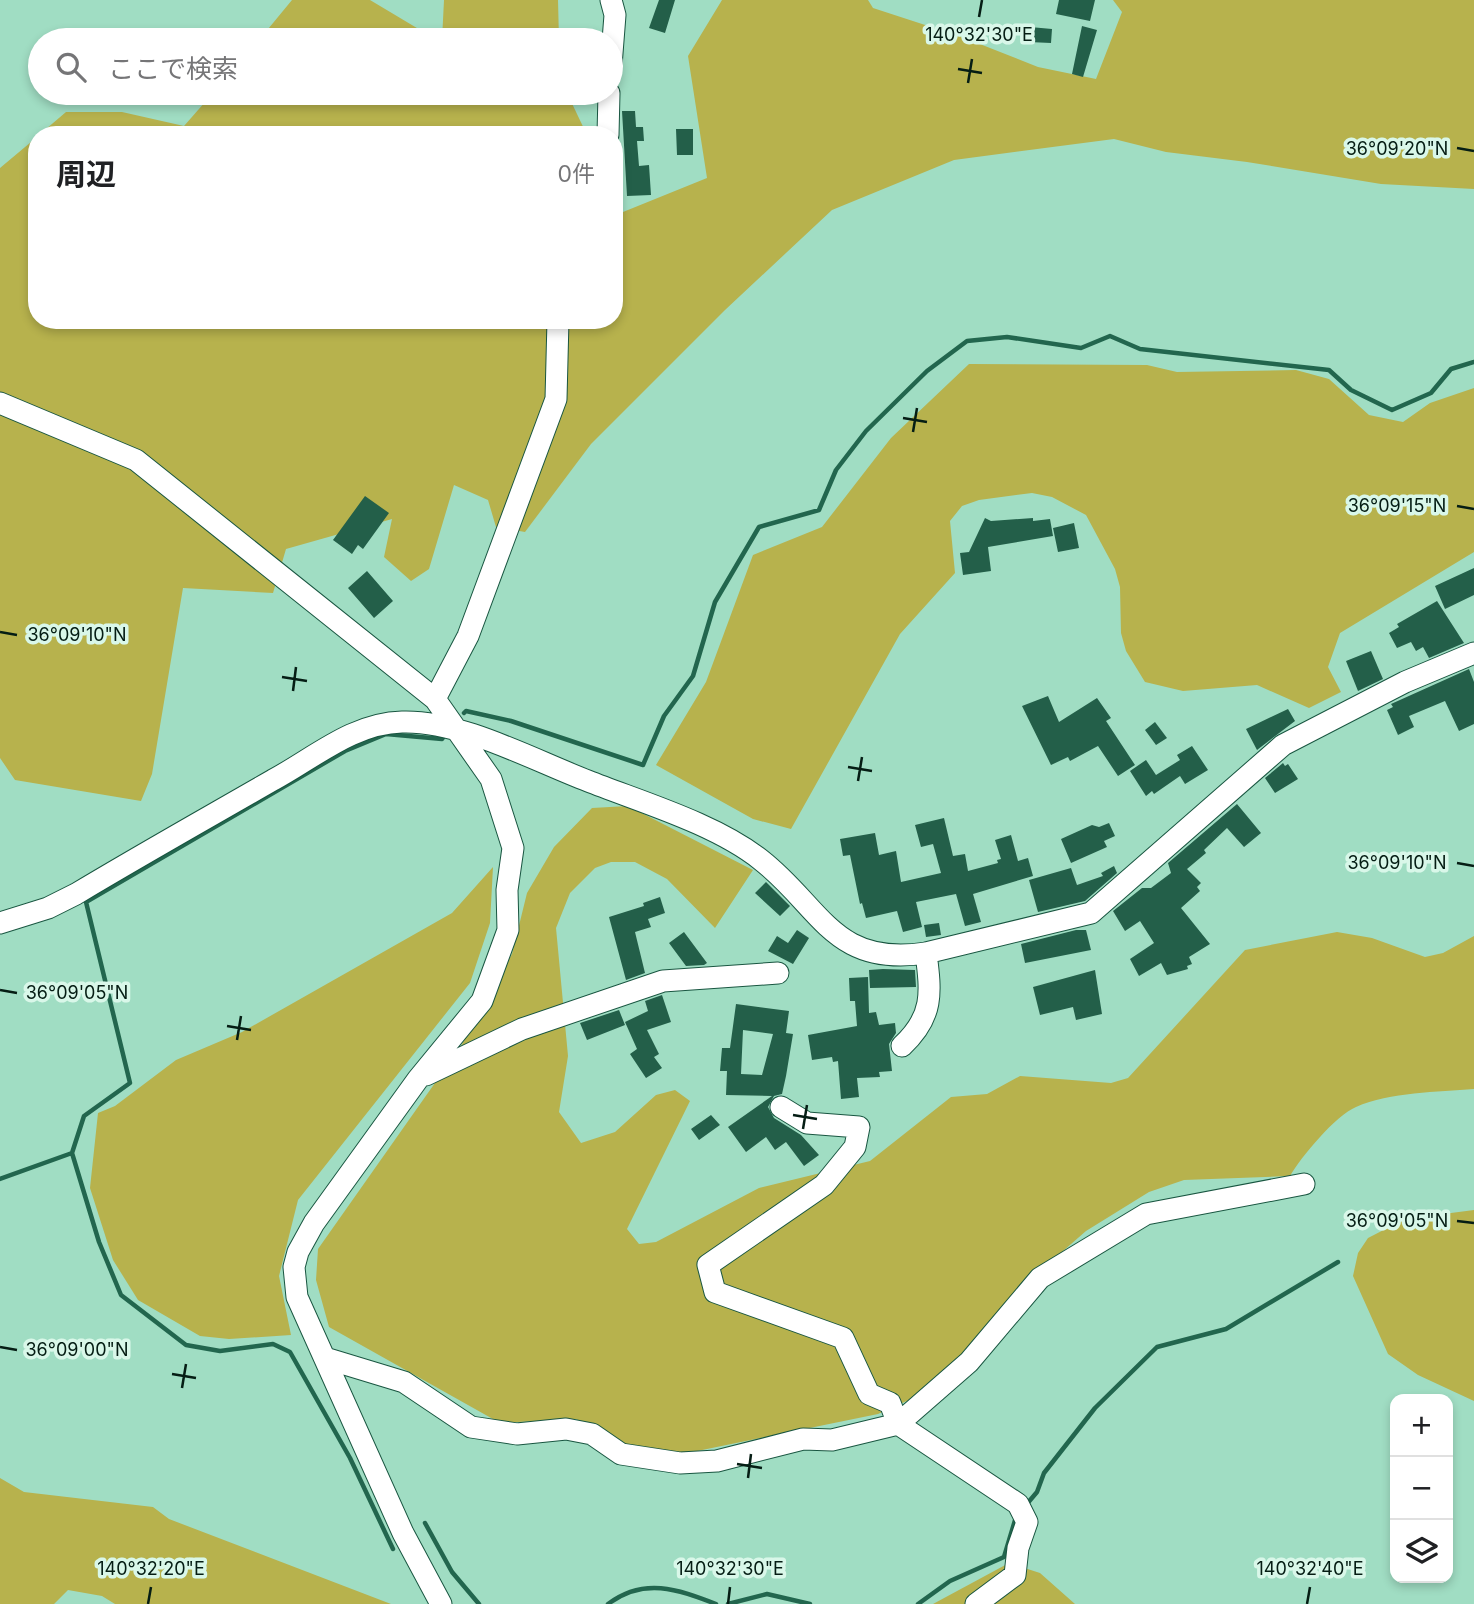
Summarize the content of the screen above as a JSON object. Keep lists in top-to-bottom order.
{
  "page": {
    "search": "ここで検索",
    "heading": ["周辺", "0件"],
    "map_buttons": ["+", "−"]
  },
  "coordinates": [
    "140°32'30\"E",
    "36°09'20\"N",
    "36°09'15\"N",
    "36°09'10\"N",
    "36°09'05\"N",
    "36°09'00\"N",
    "140°32'20\"E",
    "140°32'40\"E"
  ]
}
